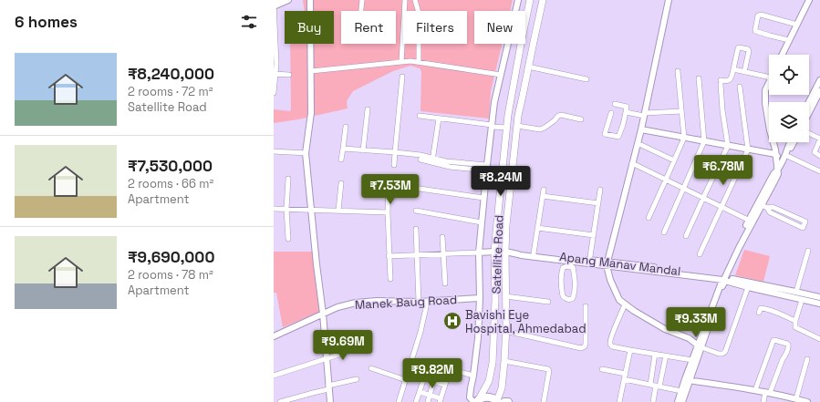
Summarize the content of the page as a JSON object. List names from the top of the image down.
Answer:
{
  "streets": {
    "main road": ["Satellite Road"],
    "street": ["Apang Manav Mandal", "Manek Baug Road"]
  },
  "places": {
    "hospital": ["Bavishi Eye Hospital, Ahmedabad"]
  },
  "page": {
    "heading": "6 homes",
    "chip": [
      "Buy",
      "Rent",
      "Filters",
      "New"
    ],
    "list": [
      {
        "name": "₹8,240,000",
        "note": "2 rooms · 72 m² · Satellite Road"
      },
      {
        "name": "₹7,530,000",
        "note": "2 rooms · 66 m² · Apartment"
      },
      {
        "name": "₹9,690,000",
        "note": "2 rooms · 78 m² · Apartment"
      }
    ],
    "price": [
      "₹6.78M",
      "₹8.24M",
      "₹7.53M",
      "₹9.33M",
      "₹9.69M",
      "₹9.82M"
    ]
  }
}
